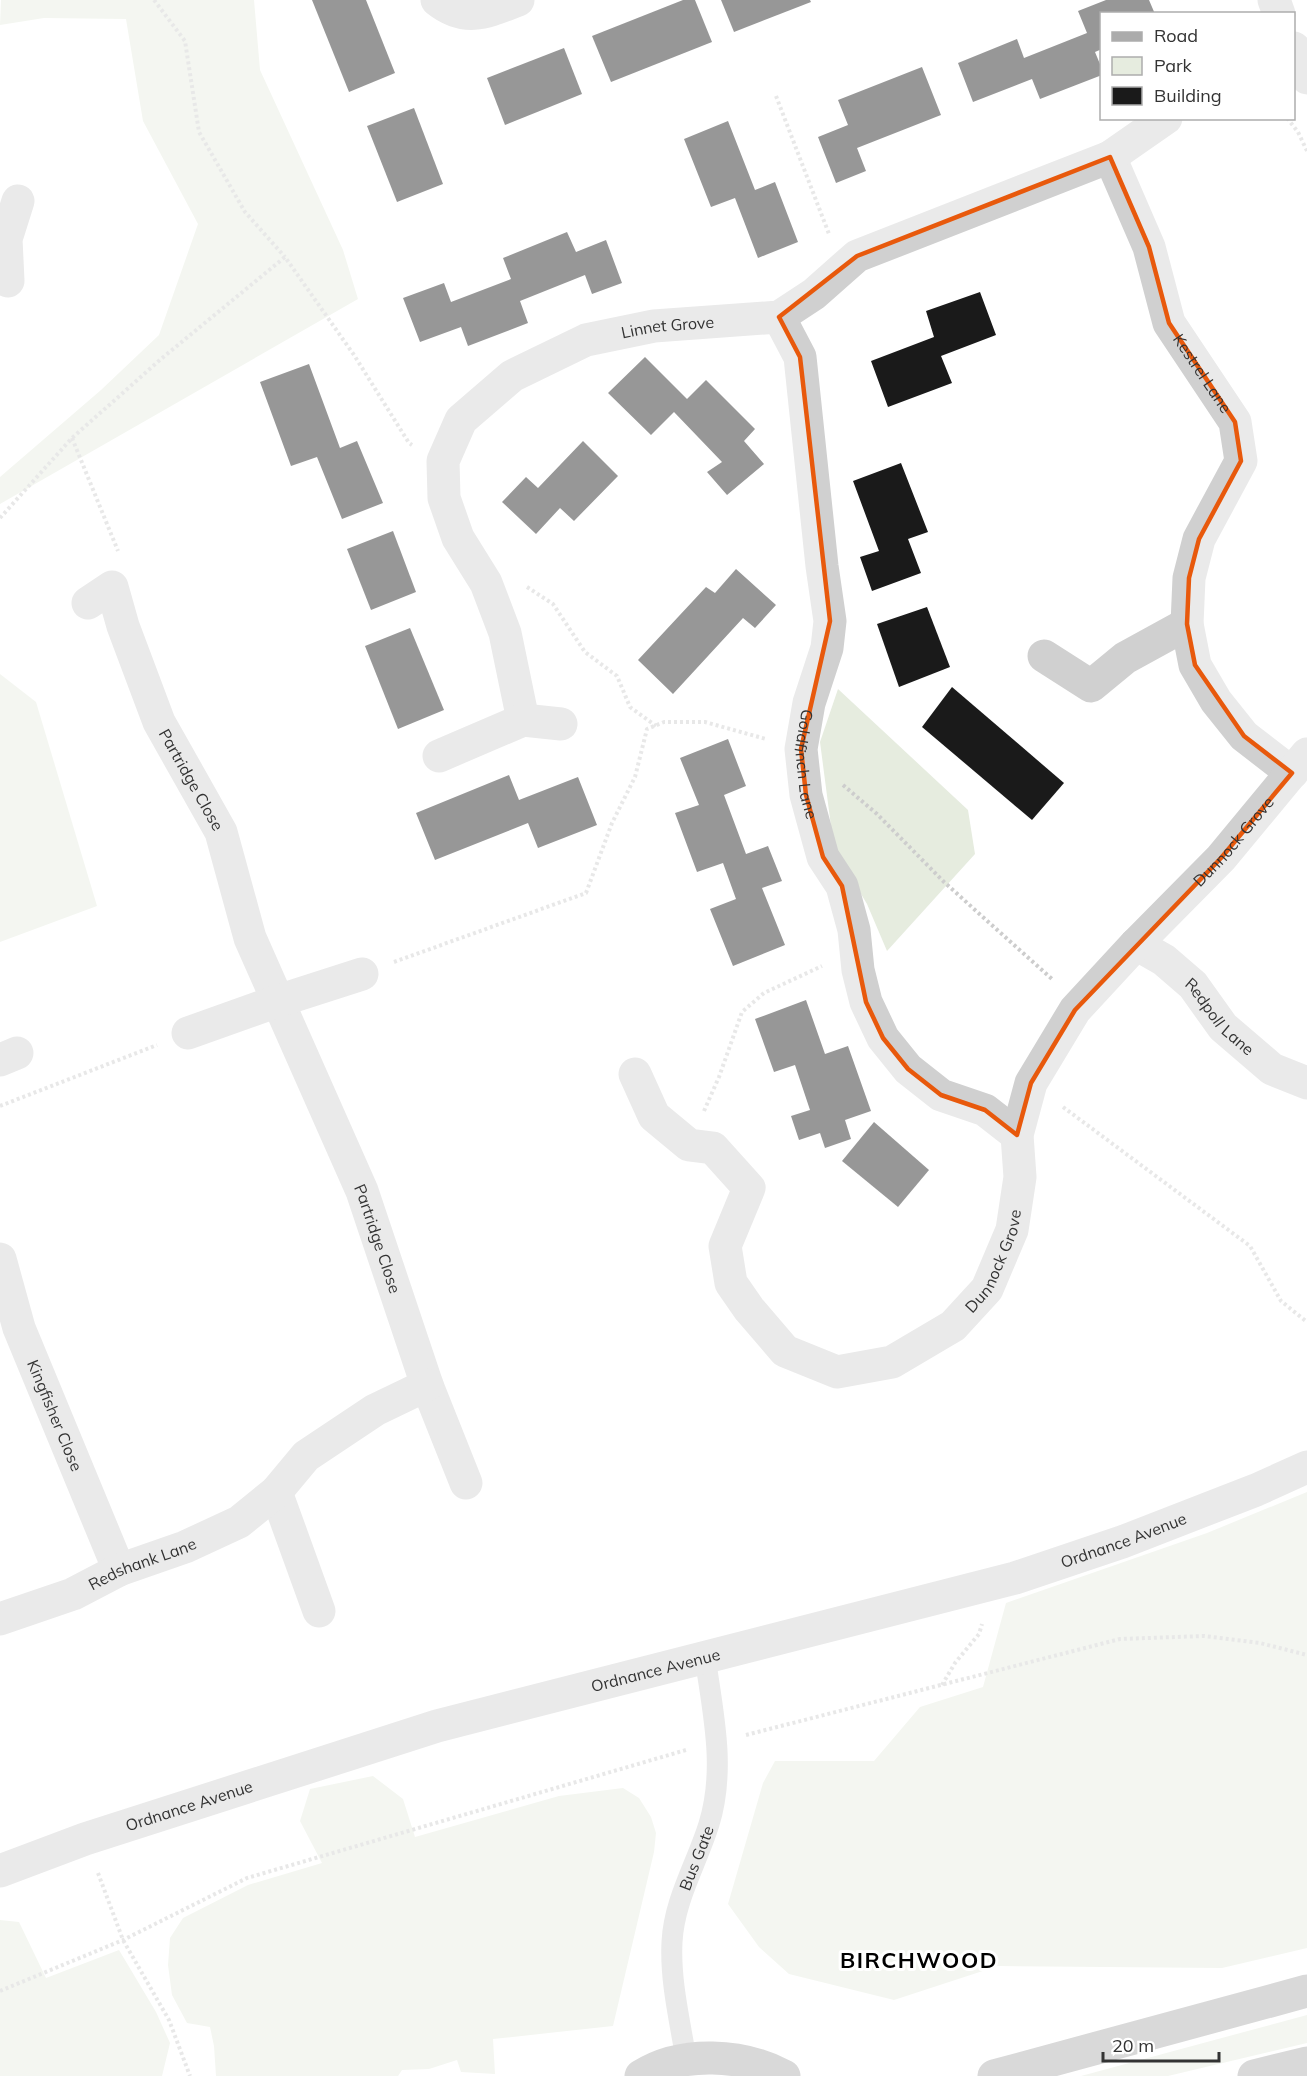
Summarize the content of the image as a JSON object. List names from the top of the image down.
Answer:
{
  "streets": {
    "street": [
      "Linnet Grove",
      "Kestrel Lane",
      "Goldfinch Lane",
      "Partridge Close",
      "Dunnock Grove",
      "Redpoll Lane",
      "Kingfisher Close",
      "Ordnance Avenue",
      "Redshank Lane"
    ],
    "lane": ["Bus Gate"]
  },
  "crossings": [
    ["Linnet Grove", "Kestrel Lane"],
    ["Linnet Grove", "Goldfinch Lane"],
    ["Kestrel Lane", "Dunnock Grove"],
    ["Goldfinch Lane", "Dunnock Grove"],
    ["Partridge Close", "Redshank Lane"],
    ["Dunnock Grove", "Redpoll Lane"],
    ["Kingfisher Close", "Redshank Lane"],
    ["Ordnance Avenue", "Bus Gate"]
  ],
  "districts": ["BIRCHWOOD"],
  "legend": ["Road", "Park", "Building"],
  "scale_bar": "20 m"
}
